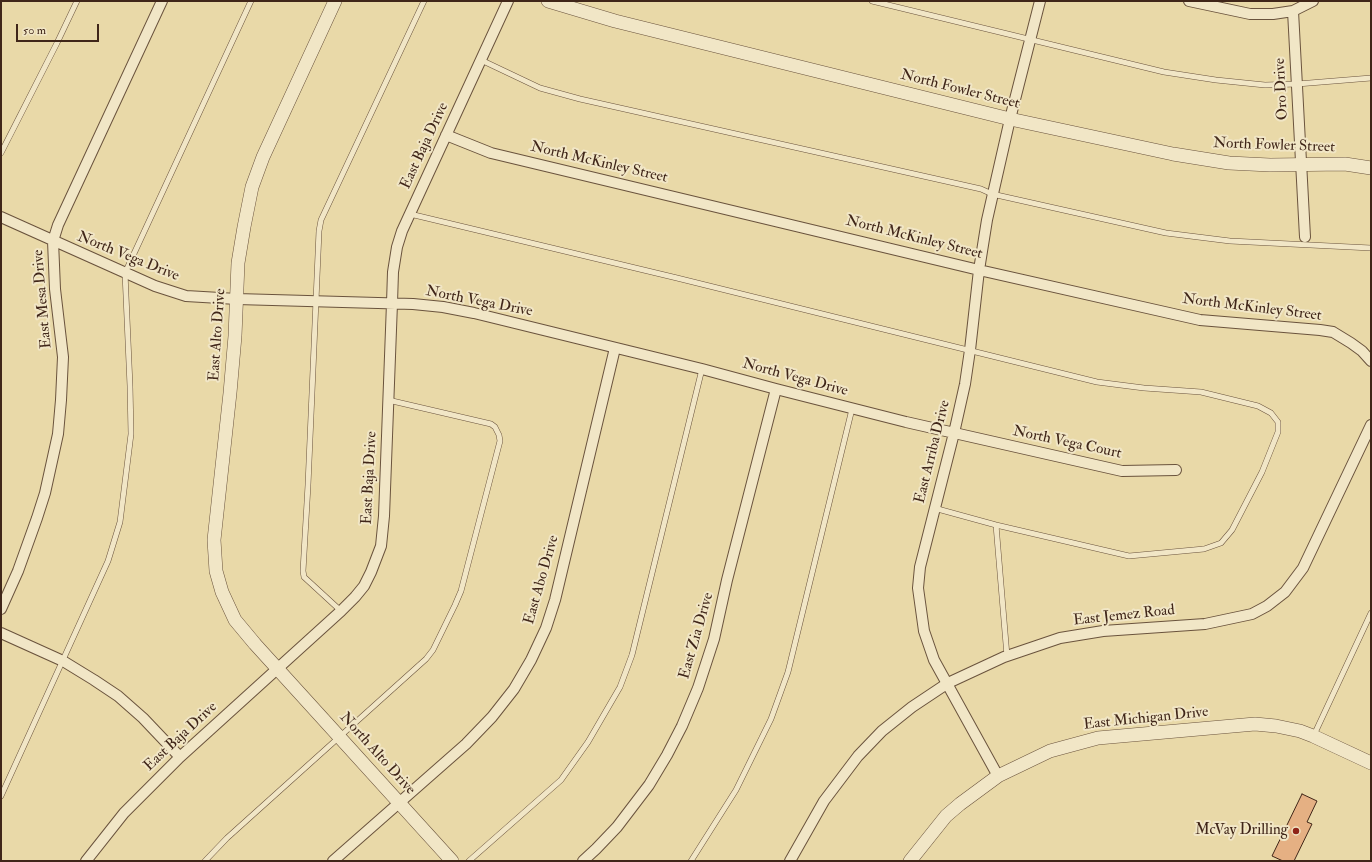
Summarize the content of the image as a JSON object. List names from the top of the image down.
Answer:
{
  "streets": {
    "street": [
      "Oro Drive",
      "North Fowler Street",
      "East Baja Drive",
      "North McKinley Street",
      "North Vega Drive",
      "East Mesa Drive",
      "East Alto Drive",
      "North Vega Court",
      "East Arriba Drive",
      "East Abo Drive",
      "East Jemez Road",
      "East Zia Drive",
      "East Michigan Drive",
      "North Alto Drive"
    ]
  },
  "crossings": [
    ["Oro Drive", "North Fowler Street"],
    ["North Fowler Street", "East Arriba Drive"],
    ["East Baja Drive", "North McKinley Street"],
    ["East Baja Drive", "North Vega Drive"],
    ["East Baja Drive", "East Alto Drive"],
    ["East Baja Drive", "North Alto Drive"],
    ["North McKinley Street", "East Arriba Drive"],
    ["North Vega Drive", "East Mesa Drive"],
    ["North Vega Drive", "East Alto Drive"],
    ["North Vega Drive", "North Vega Court"],
    ["North Vega Drive", "East Arriba Drive"],
    ["North Vega Drive", "East Abo Drive"],
    ["North Vega Drive", "East Zia Drive"],
    ["East Alto Drive", "North Alto Drive"],
    ["North Vega Court", "East Arriba Drive"],
    ["East Arriba Drive", "East Jemez Road"],
    ["East Arriba Drive", "East Michigan Drive"],
    ["East Abo Drive", "North Alto Drive"]
  ],
  "places": ["McVay Drilling"],
  "scale_bar": "50 m"
}
